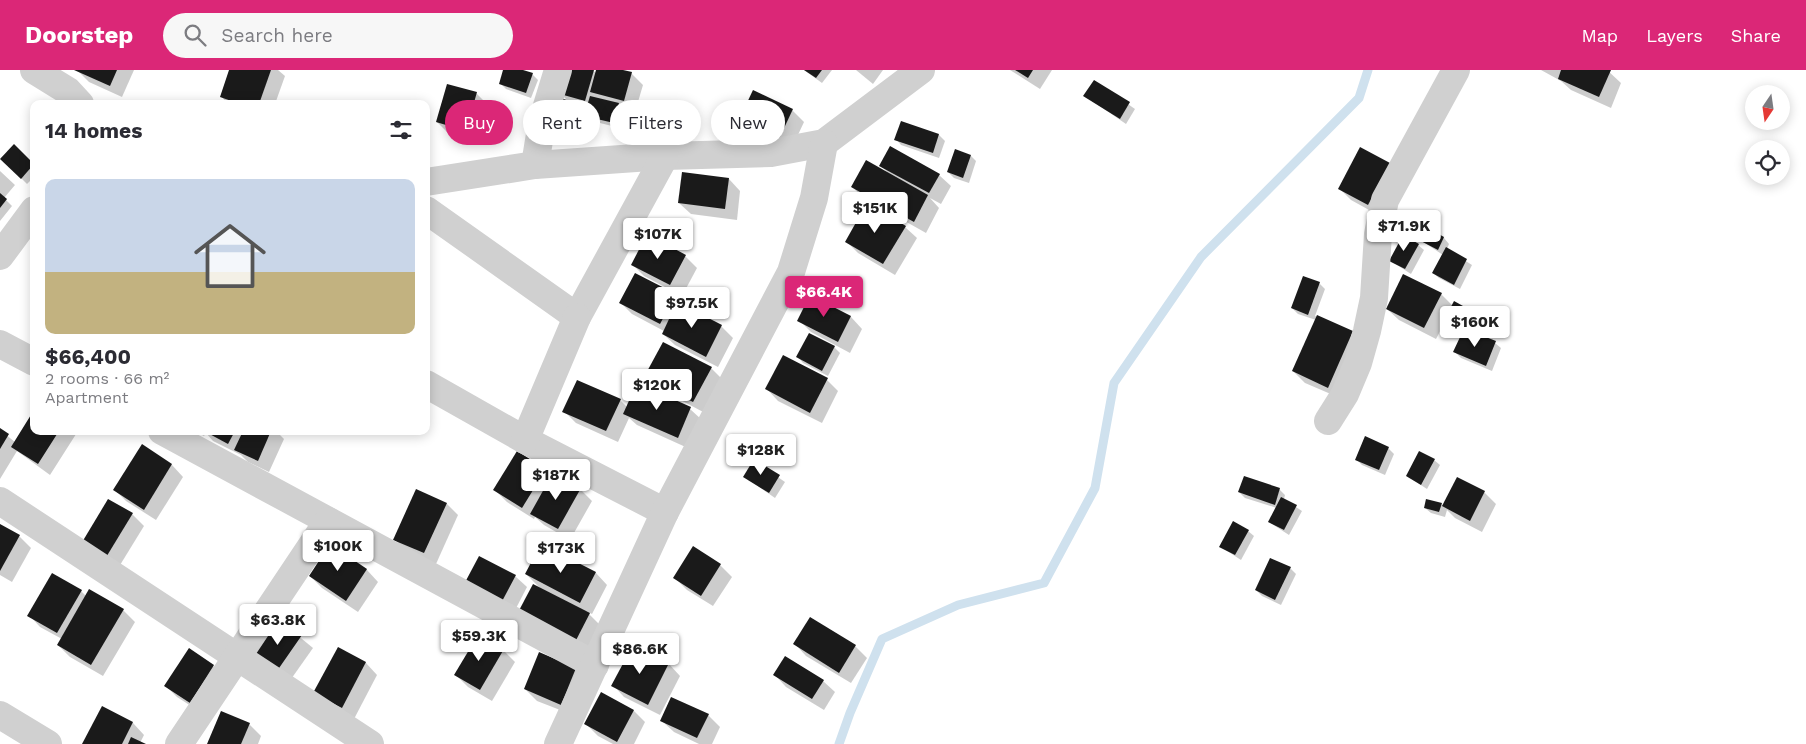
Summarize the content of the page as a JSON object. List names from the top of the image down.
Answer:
{
  "north": "bottom",
  "page": {
    "header": "Doorstep",
    "search": "Search here",
    "nav": ["Map", "Layers", "Share"],
    "chip": [
      "Buy",
      "Rent",
      "Filters",
      "New"
    ],
    "heading": "14 homes",
    "list": [
      {
        "name": "$66,400",
        "note": "2 rooms · 66 m² · Apartment"
      }
    ],
    "price": [
      "$151K",
      "$71.9K",
      "$107K",
      "$66.4K",
      "$97.5K",
      "$160K",
      "$120K",
      "$128K",
      "$187K",
      "$100K",
      "$173K",
      "$63.8K",
      "$59.3K",
      "$86.6K"
    ]
  }
}
